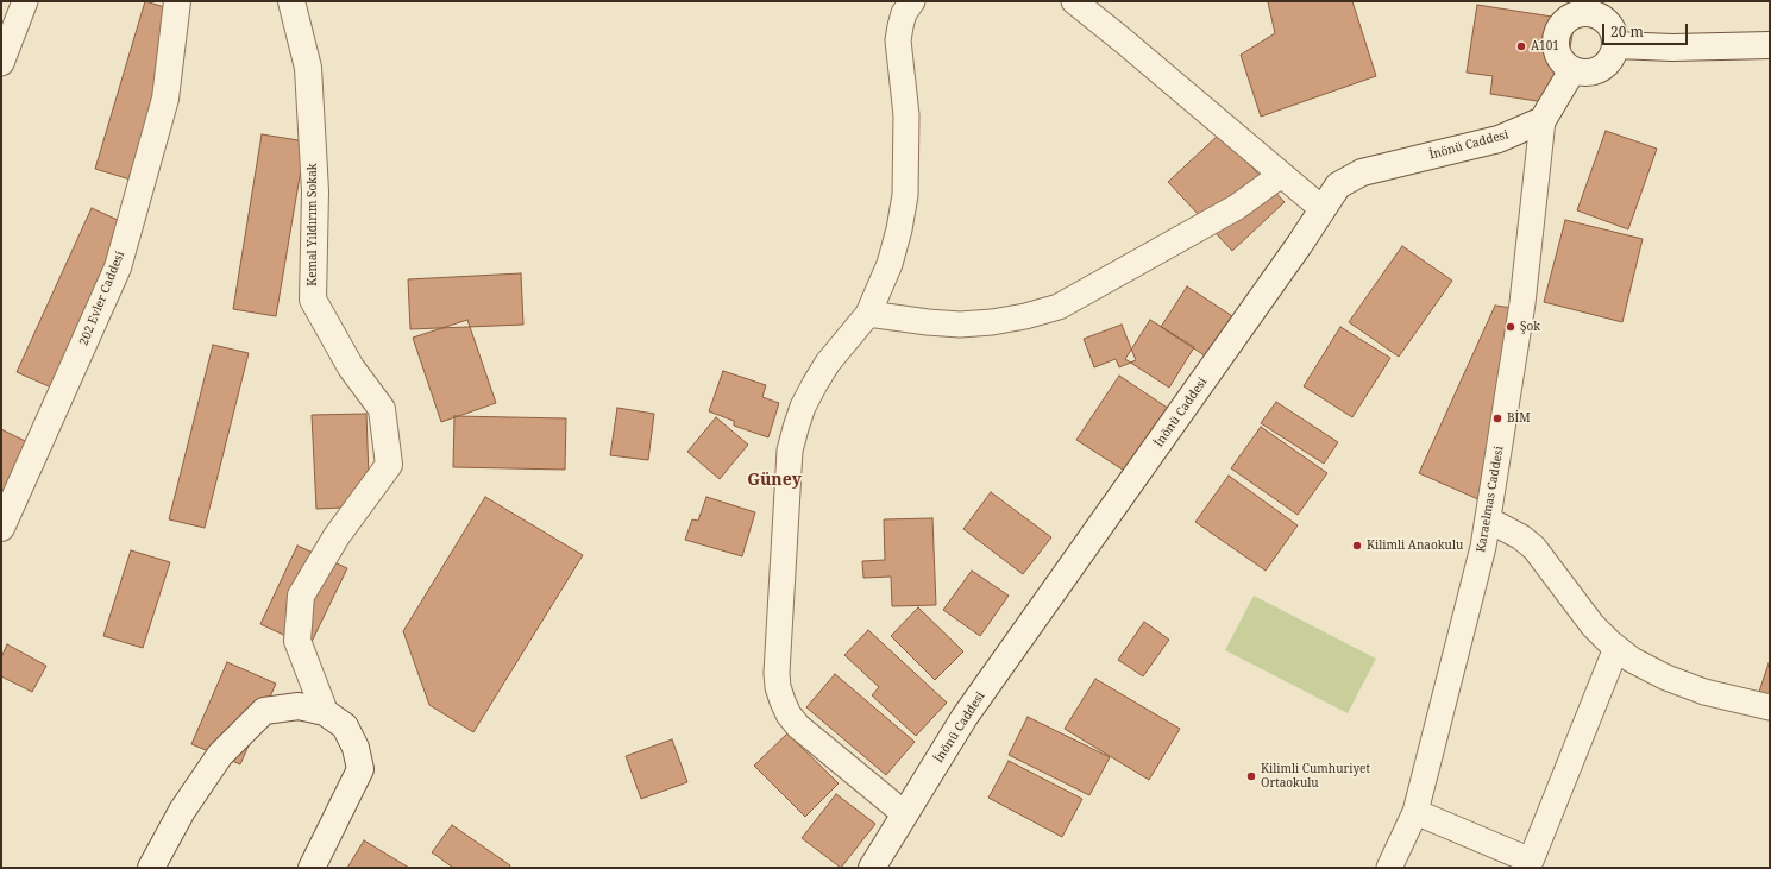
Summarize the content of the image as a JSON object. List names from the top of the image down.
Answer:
{
  "streets": {
    "main road": ["İnönü Caddesi", "Kemal Yıldırım Sokak", "202 Evler Caddesi"],
    "street": ["Karaelmas Caddesi"]
  },
  "crossings": [
    ["İnönü Caddesi", "Karaelmas Caddesi"]
  ],
  "districts": ["Güney"],
  "places": [
    "A101",
    "Şok",
    "BİM",
    "Kilimli Anaokulu",
    "Kilimli Cumhuriyet Ortaokulu"
  ],
  "scale_bar": "20 m"
}
